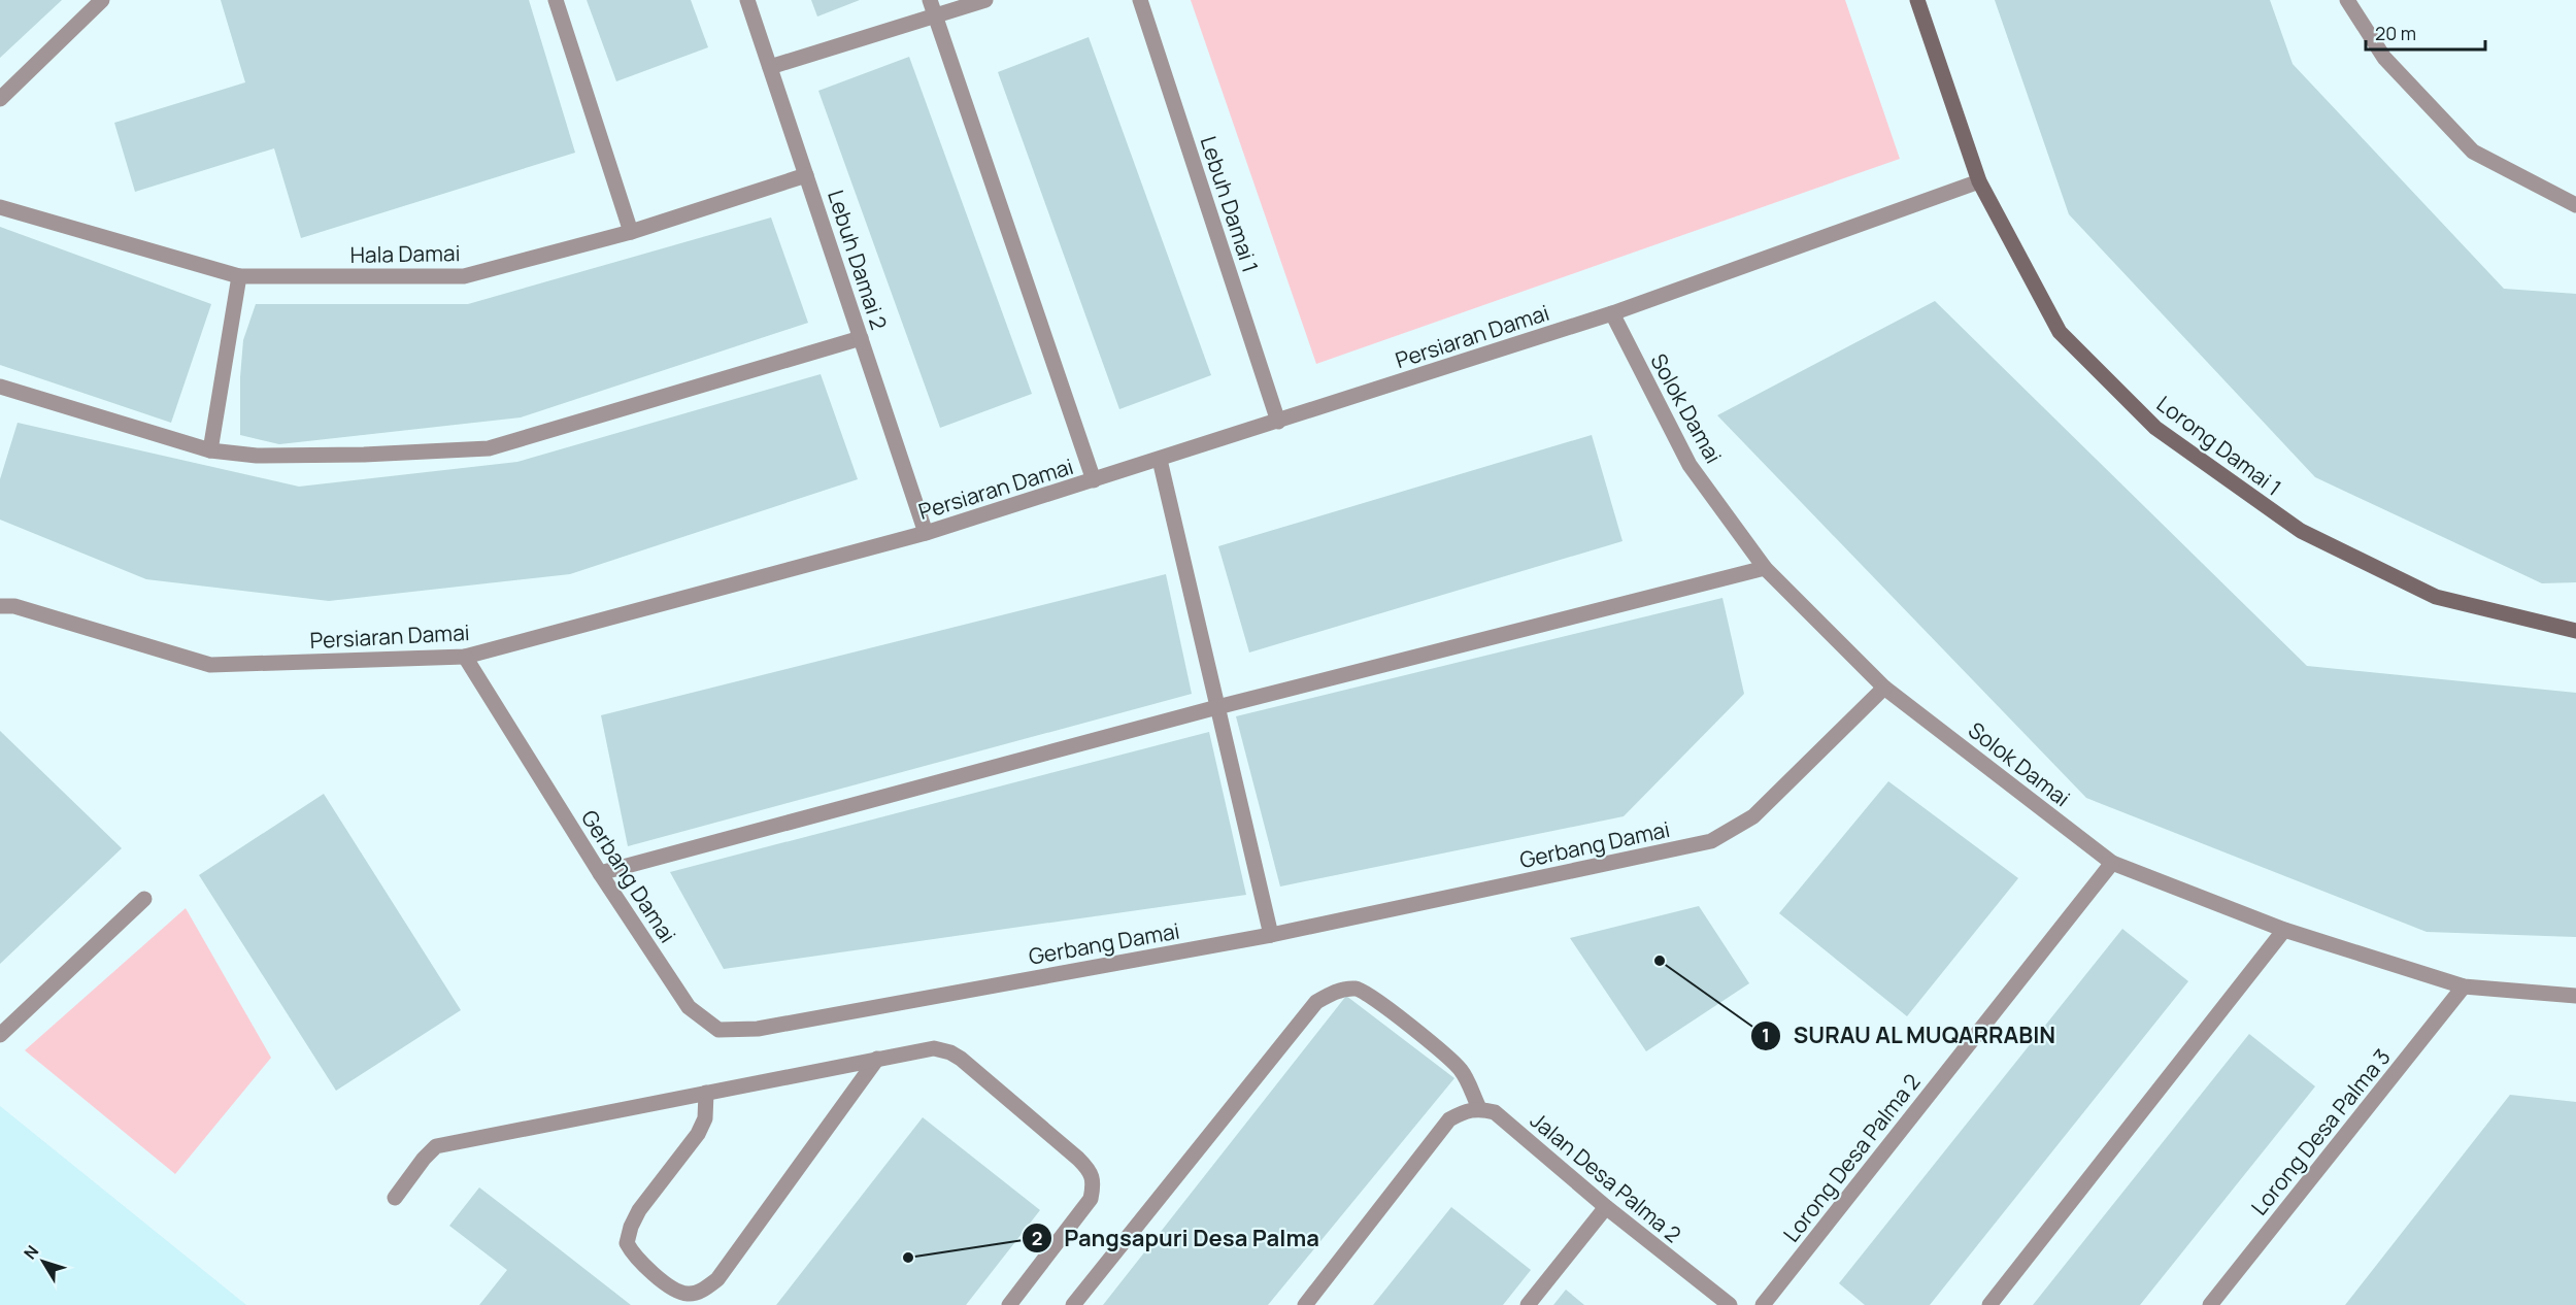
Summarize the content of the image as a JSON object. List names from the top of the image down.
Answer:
{
  "streets": {
    "street": [
      "Lebuh Damai 1",
      "Hala Damai",
      "Lebuh Damai 2",
      "Persiaran Damai",
      "Solok Damai",
      "Lorong Damai 1",
      "Gerbang Damai",
      "Lorong Desa Palma 3",
      "Lorong Desa Palma 2",
      "Jalan Desa Palma 2"
    ]
  },
  "crossings": [
    ["Lebuh Damai 1", "Persiaran Damai"],
    ["Hala Damai", "Lebuh Damai 2"],
    ["Lebuh Damai 2", "Persiaran Damai"],
    ["Persiaran Damai", "Solok Damai"],
    ["Persiaran Damai", "Lorong Damai 1"],
    ["Persiaran Damai", "Gerbang Damai"],
    ["Solok Damai", "Gerbang Damai"],
    ["Solok Damai", "Lorong Desa Palma 3"],
    ["Solok Damai", "Lorong Desa Palma 2"]
  ],
  "places": ["SURAU AL MUQARRABIN", "Pangsapuri Desa Palma"],
  "scale_bar": "20 m",
  "north": "top left"
}
